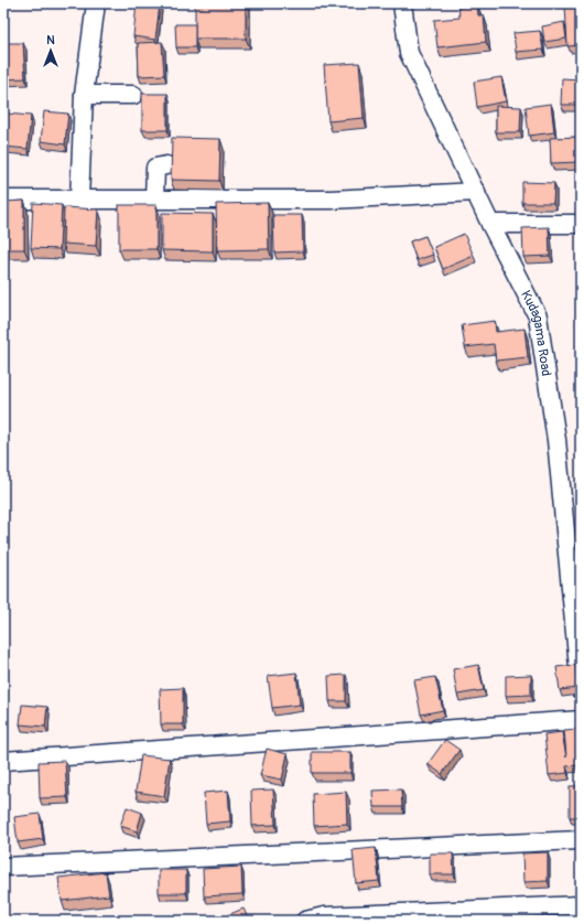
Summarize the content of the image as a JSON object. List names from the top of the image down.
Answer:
{
  "streets": {
    "street": ["Kudagama Road"]
  },
  "north": "top"
}
